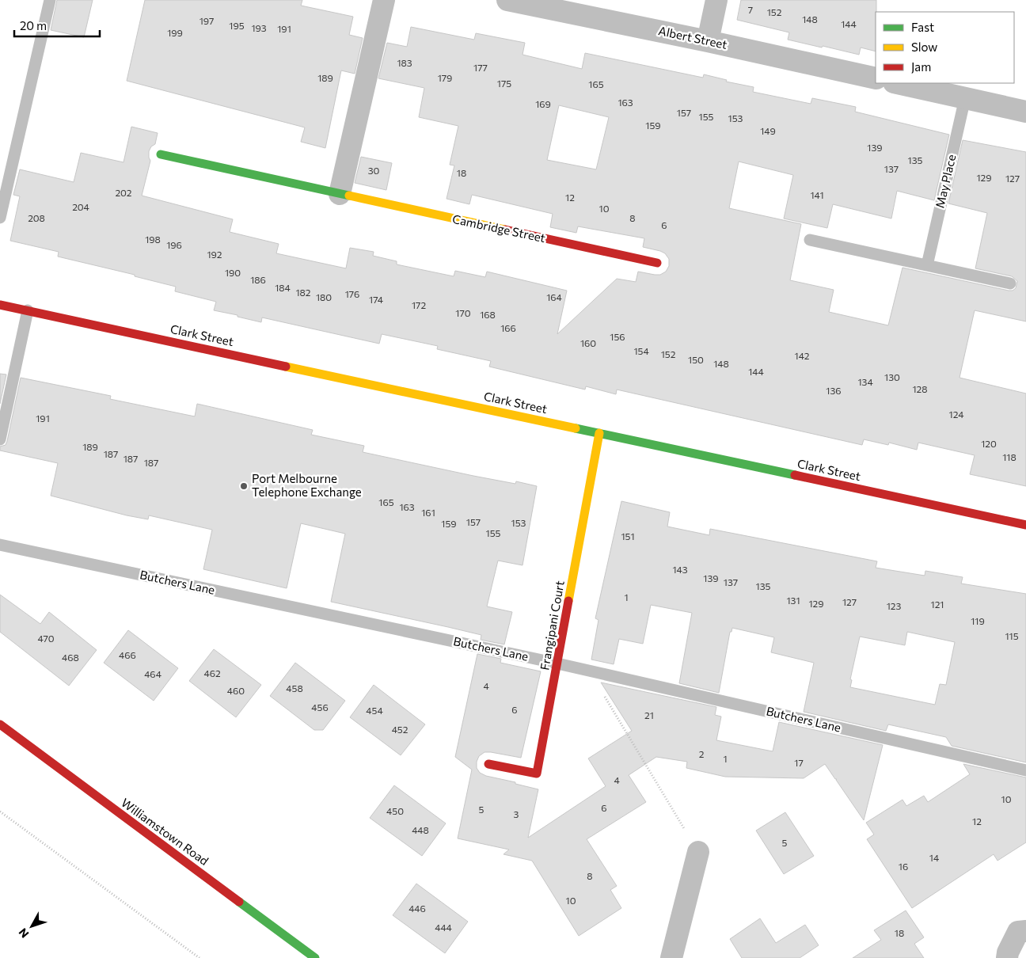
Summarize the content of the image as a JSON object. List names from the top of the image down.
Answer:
{
  "streets": {
    "street": [
      "Albert Street",
      "Cambridge Street",
      "Clark Street",
      "Frangipani Court",
      "Williamstown Road"
    ],
    "lane": ["May Place", "Butchers Lane"]
  },
  "crossings": [
    ["Clark Street", "Frangipani Court"],
    ["Butchers Lane", "Frangipani Court"]
  ],
  "places": ["Port Melbourne Telephone Exchange"],
  "house_numbers": [
    "7",
    "152",
    "148",
    "197",
    "144",
    "195",
    "193",
    "191",
    "199",
    "183",
    "177",
    "189",
    "179",
    "175",
    "165",
    "163",
    "169",
    "157",
    "155",
    "153",
    "159",
    "149",
    "139",
    "135",
    "137",
    "30",
    "18",
    "129",
    "127",
    "202",
    "141",
    "12",
    "204",
    "10",
    "208",
    "8",
    "6",
    "198",
    "196",
    "192",
    "190",
    "186",
    "184",
    "182",
    "176",
    "180",
    "164",
    "174",
    "172",
    "170",
    "168",
    "166",
    "156",
    "160",
    "154",
    "152",
    "142",
    "150",
    "148",
    "144",
    "130",
    "134",
    "128",
    "136",
    "124",
    "191",
    "120",
    "189",
    "187",
    "118",
    "187",
    "187",
    "165",
    "163",
    "161",
    "157",
    "153",
    "159",
    "155",
    "151",
    "143",
    "139",
    "137",
    "135",
    "1",
    "131",
    "127",
    "129",
    "121",
    "123",
    "119",
    "115",
    "470",
    "466",
    "468",
    "462",
    "464",
    "4",
    "458",
    "460",
    "456",
    "6",
    "454",
    "21",
    "452",
    "2",
    "1",
    "17",
    "4",
    "10",
    "6",
    "5",
    "450",
    "3",
    "12",
    "448",
    "5",
    "14",
    "16",
    "8",
    "10",
    "446",
    "444",
    "18"
  ],
  "legend": ["Fast", "Slow", "Jam"],
  "scale_bar": "20 m",
  "north": "bottom left"
}
